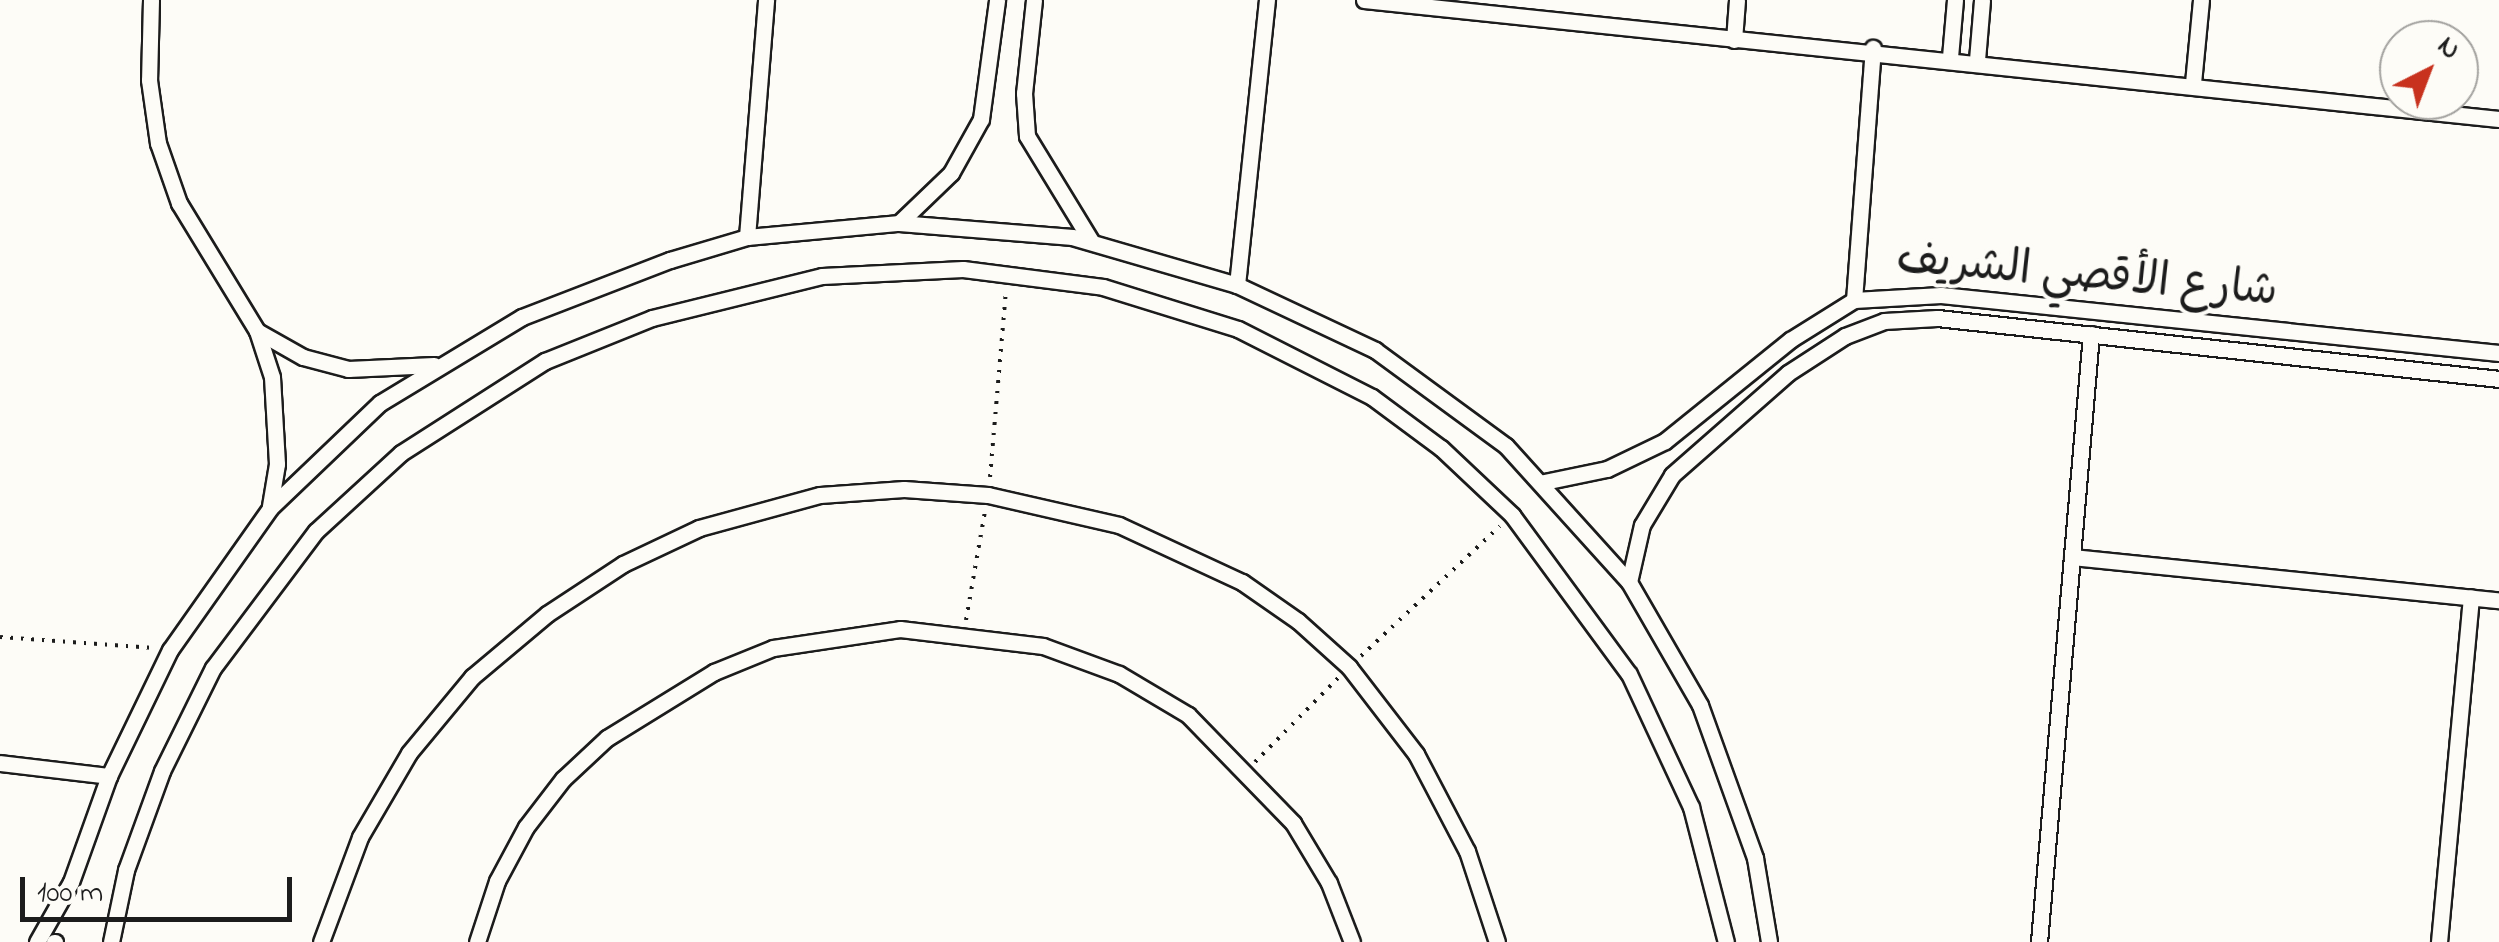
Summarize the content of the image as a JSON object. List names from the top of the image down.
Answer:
{
  "streets": {
    "street": ["شارع الأقصي الشريف"]
  },
  "scale_bar": "100 m",
  "north": "top right"
}
